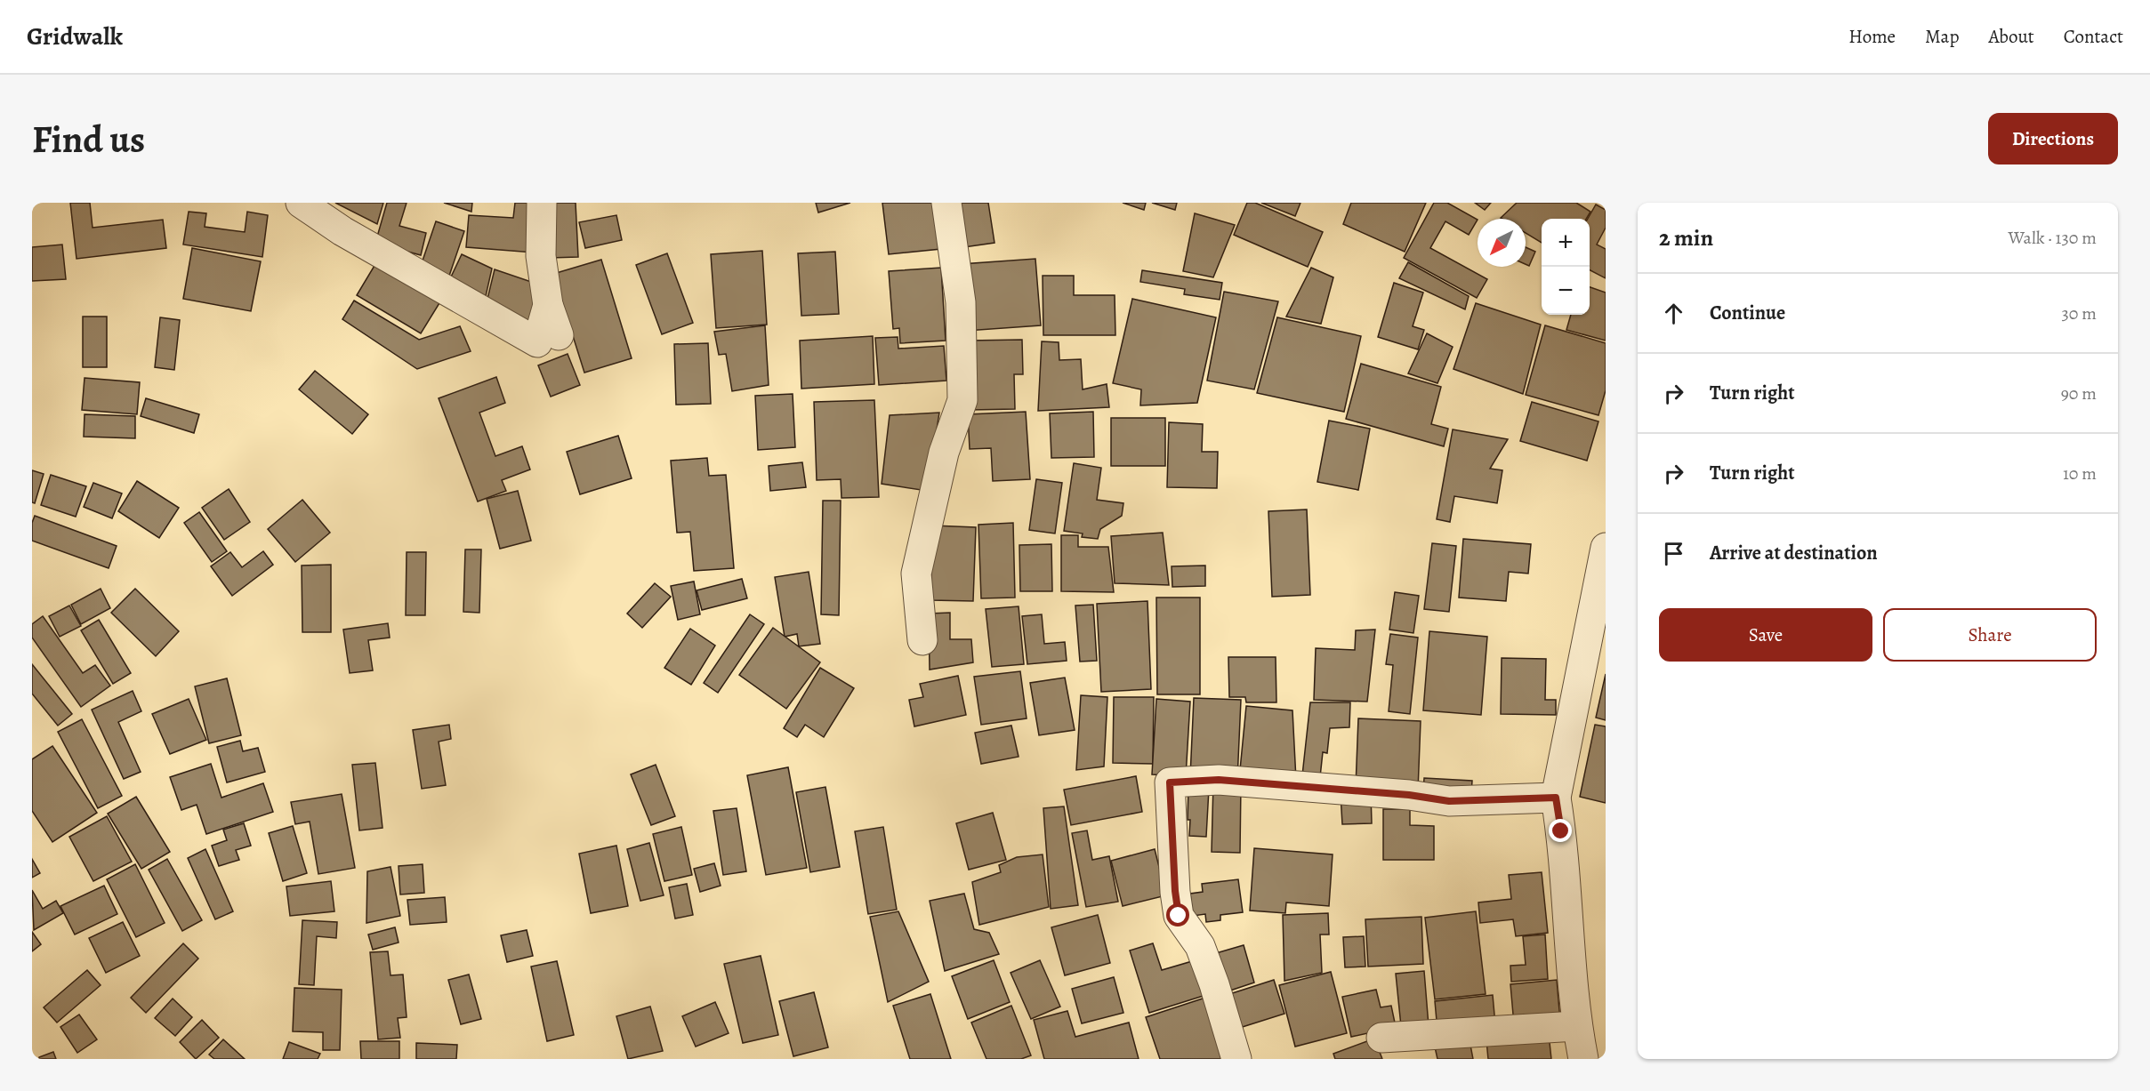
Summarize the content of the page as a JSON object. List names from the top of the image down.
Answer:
{
  "north": "bottom left",
  "page": {
    "header": "Gridwalk",
    "nav": [
      "Home",
      "Map",
      "About",
      "Contact"
    ],
    "buttons": [
      "Directions",
      ["Save", "Share"]
    ],
    "title": "Find us",
    "heading": ["2 min", "Walk · 130 m"],
    "map_buttons": ["+", "−"],
    "list": [
      ["Continue", "30 m"],
      ["Turn right", "90 m"],
      ["Turn right", "10 m"],
      "Arrive at destination"
    ]
  }
}
